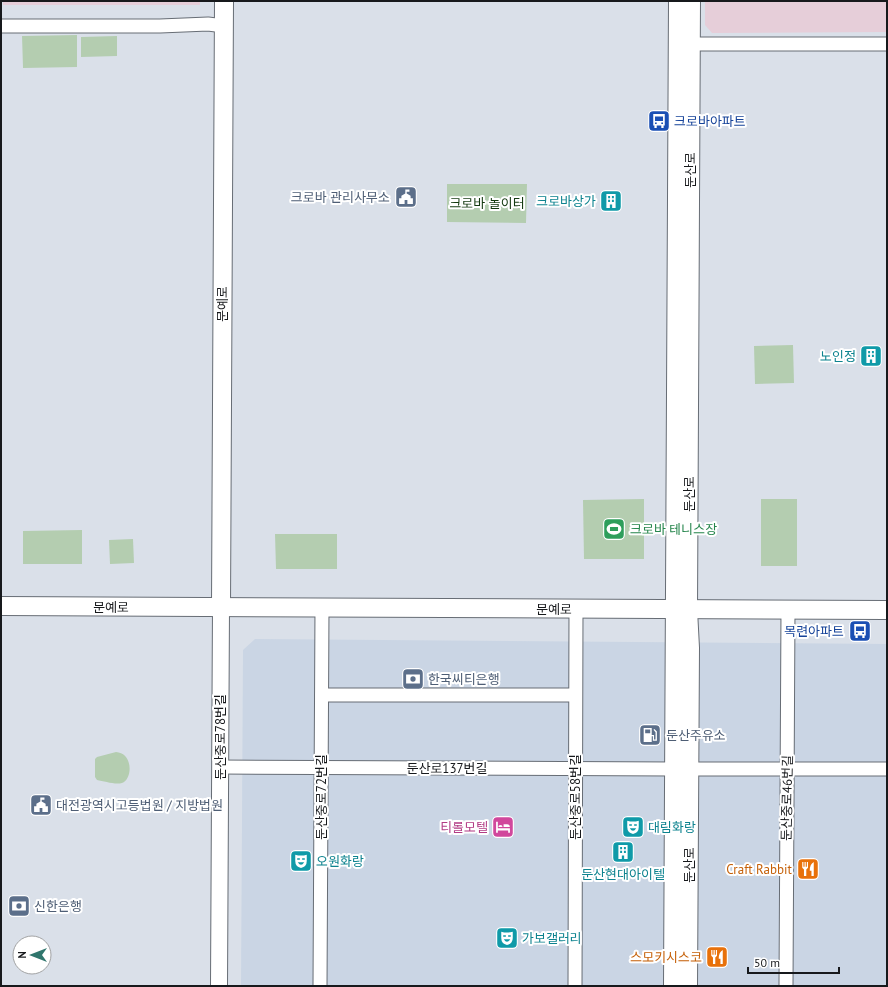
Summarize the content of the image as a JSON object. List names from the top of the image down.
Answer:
{
  "streets": {
    "main road": ["둔산로", "문예로"],
    "street": [
      "둔산중로78번길",
      "둔산로137번길",
      "둔산중로72번길",
      "둔산중로58번길",
      "둔산중로46번길"
    ]
  },
  "crossings": [
    ["둔산로", "문예로"],
    ["둔산로", "둔산로137번길"],
    ["문예로", "둔산중로78번길"],
    ["문예로", "둔산중로72번길"],
    ["문예로", "둔산중로58번길"],
    ["문예로", "둔산중로46번길"],
    ["둔산중로78번길", "둔산로137번길"],
    ["둔산로137번길", "둔산중로72번길"],
    ["둔산로137번길", "둔산중로58번길"],
    ["둔산로137번길", "둔산중로46번길"]
  ],
  "parks": ["크로바 놀이터"],
  "places": {
    "bus stop": ["크로바아파트", "목련아파트"],
    "public building": ["크로바 관리사무소", "대전광역시고등법원 / 지방법원"],
    "building": ["크로바상가", "노인정", "둔산현대아이텔"],
    "sports": ["크로바 테니스장"],
    "bank": ["한국씨티은행", "신한은행"],
    "fuel station": ["둔산주유소"],
    "hotel": ["티롤모텔"],
    "theatre": ["대림화랑", "오원화랑", "가보갤러리"],
    "restaurant": ["Craft Rabbit", "스모키시스코"]
  },
  "scale_bar": "50 m",
  "north": "left"
}
